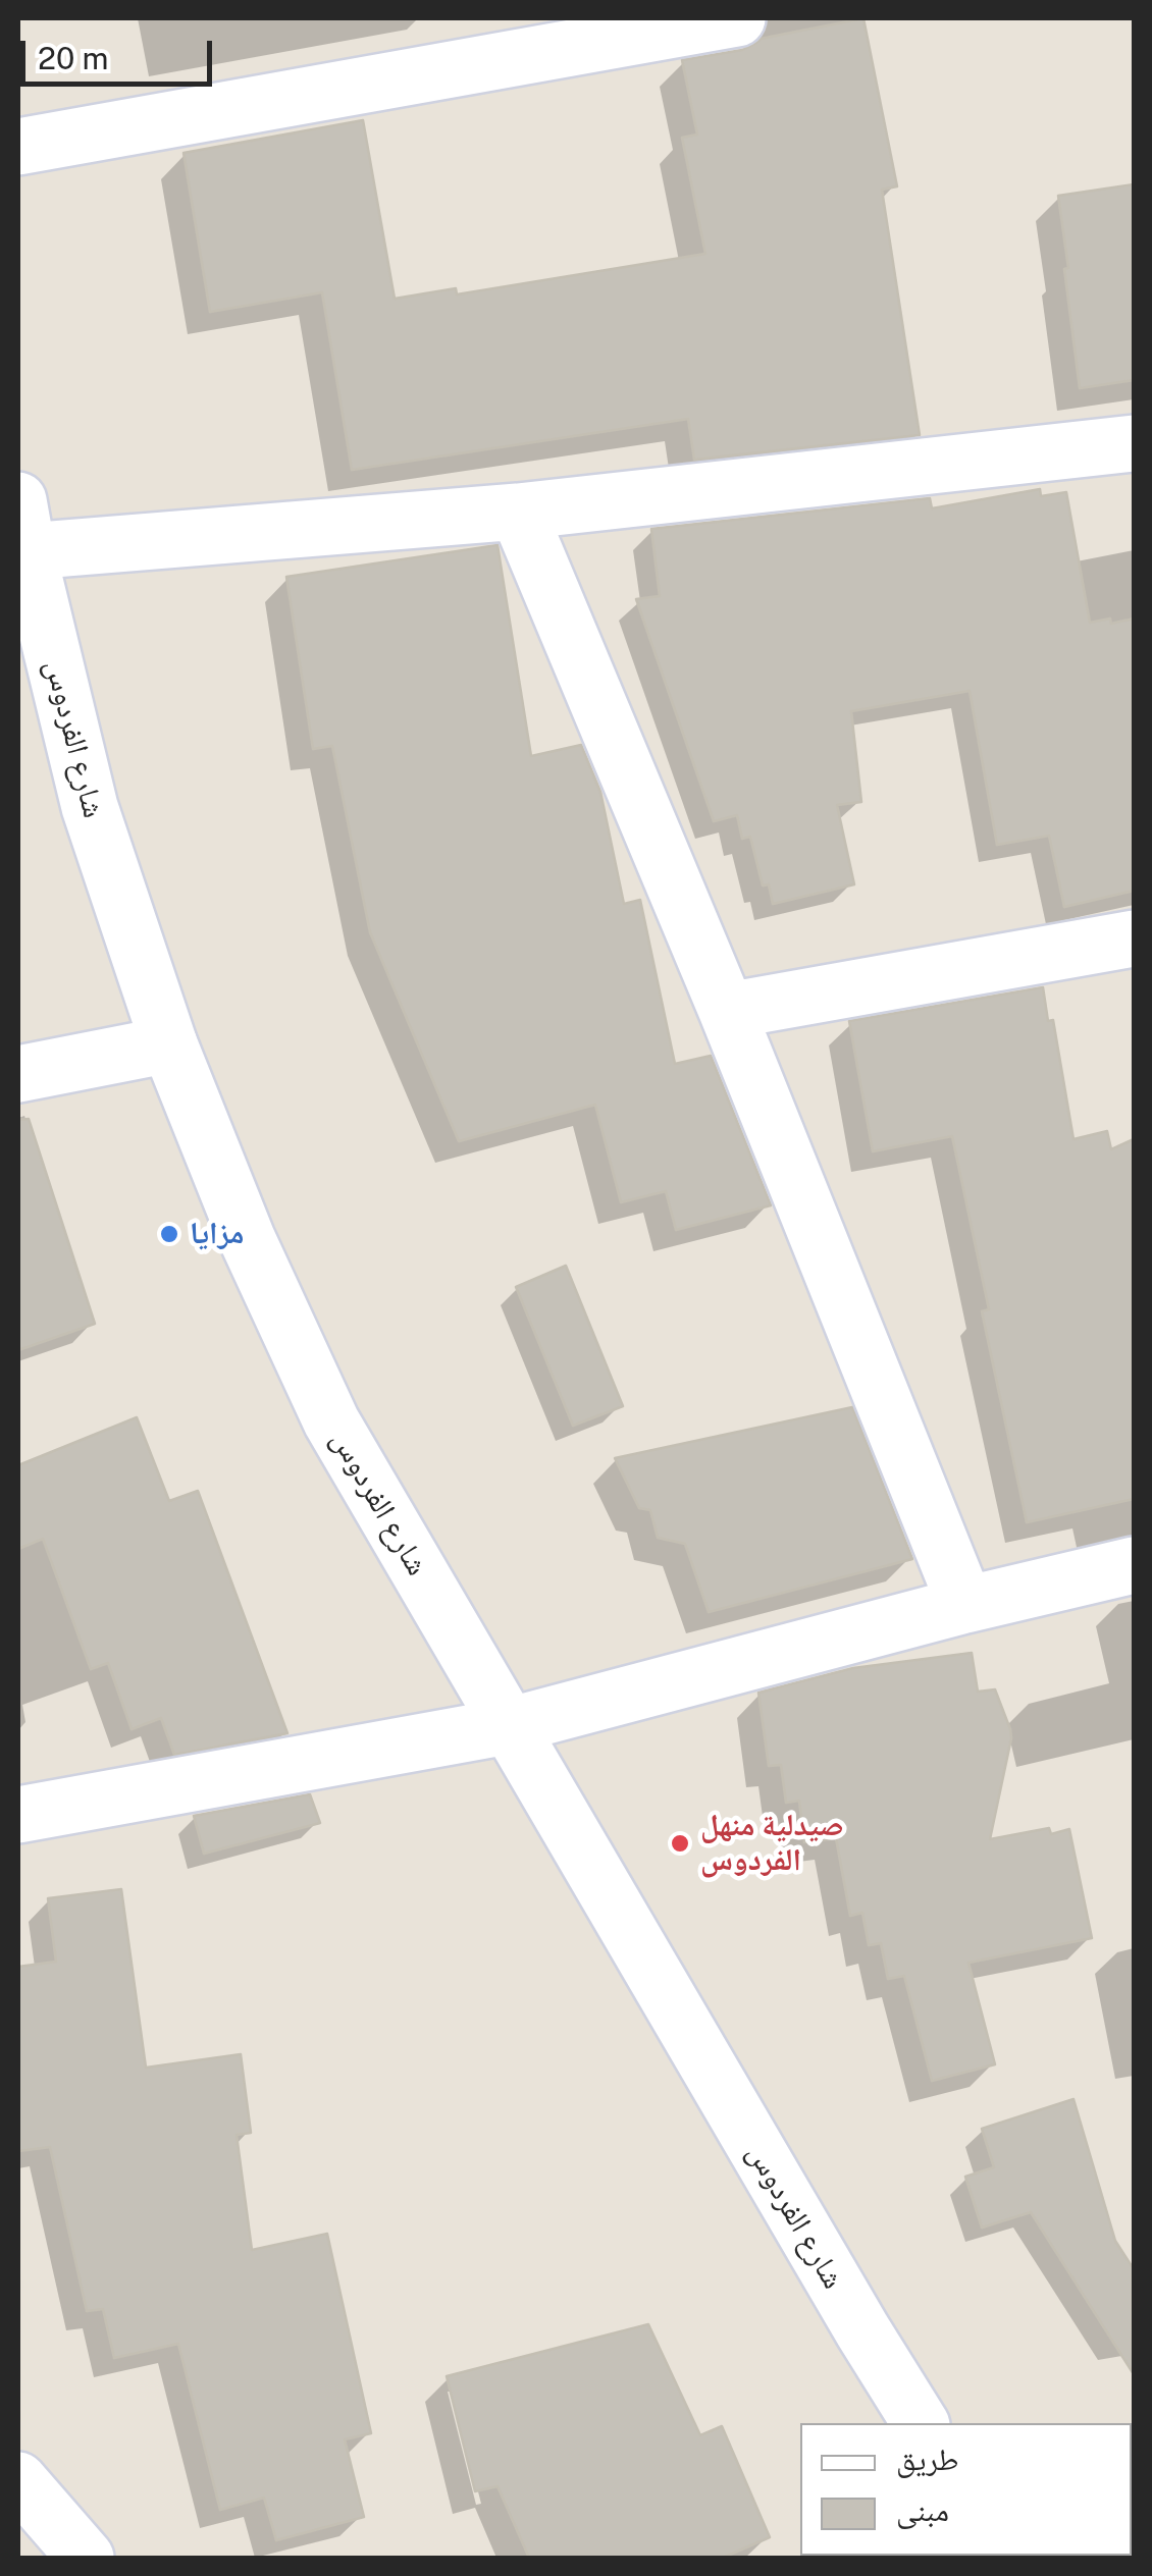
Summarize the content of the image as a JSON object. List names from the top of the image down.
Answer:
{
  "streets": {
    "street": ["شارع الفردوس"]
  },
  "places": ["مزايا", "صيدلية منهل الفردوس"],
  "legend": ["طريق", "مبنى"],
  "scale_bar": "20 m"
}
